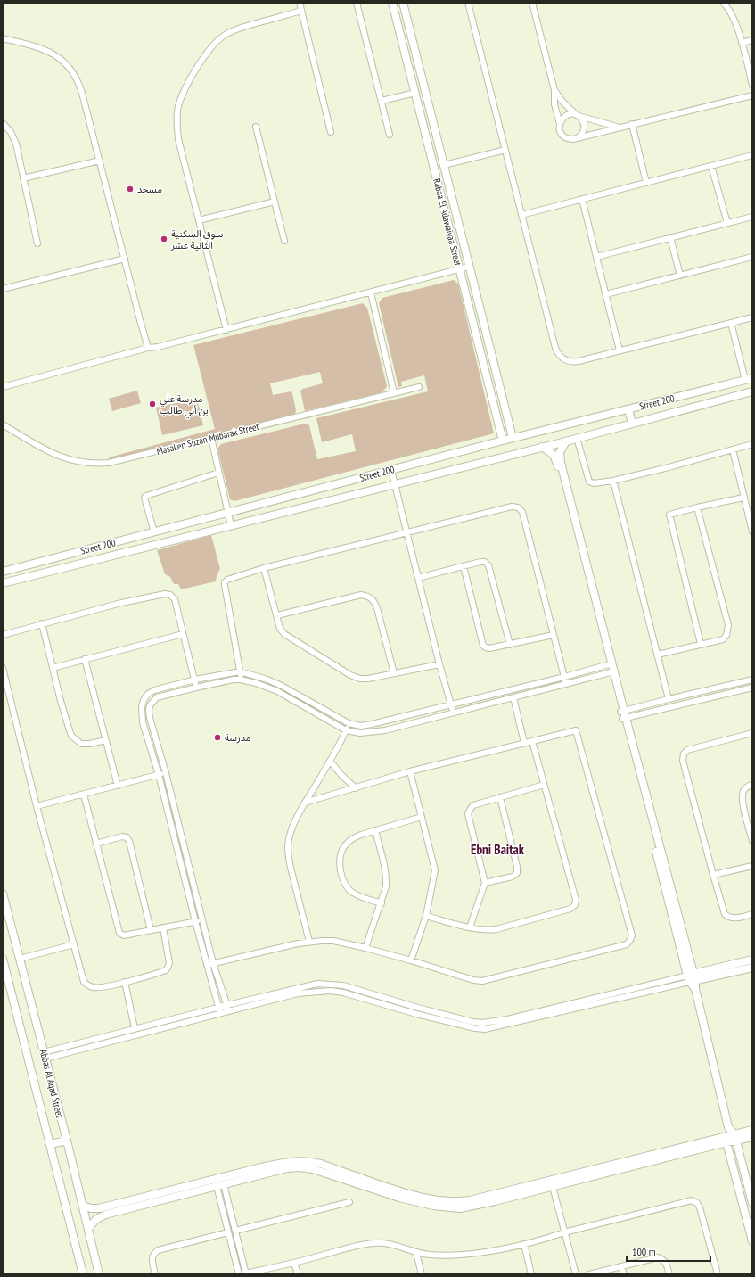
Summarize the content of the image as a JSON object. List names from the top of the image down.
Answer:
{
  "streets": {
    "street": [
      "Rabaa El Adawaiyaa Street",
      "Street 200",
      "Masaken Suzan Mubarak Street",
      "Abbas Al Aqad Street"
    ]
  },
  "crossings": [
    ["Rabaa El Adawaiyaa Street", "Street 200"]
  ],
  "districts": ["Ebni Baitak"],
  "places": [
    "مسجد",
    "سوق السكنية الثانية عشر",
    "مدرسة علي بن أبي طالب",
    "مدرسة"
  ],
  "scale_bar": "100 m"
}
